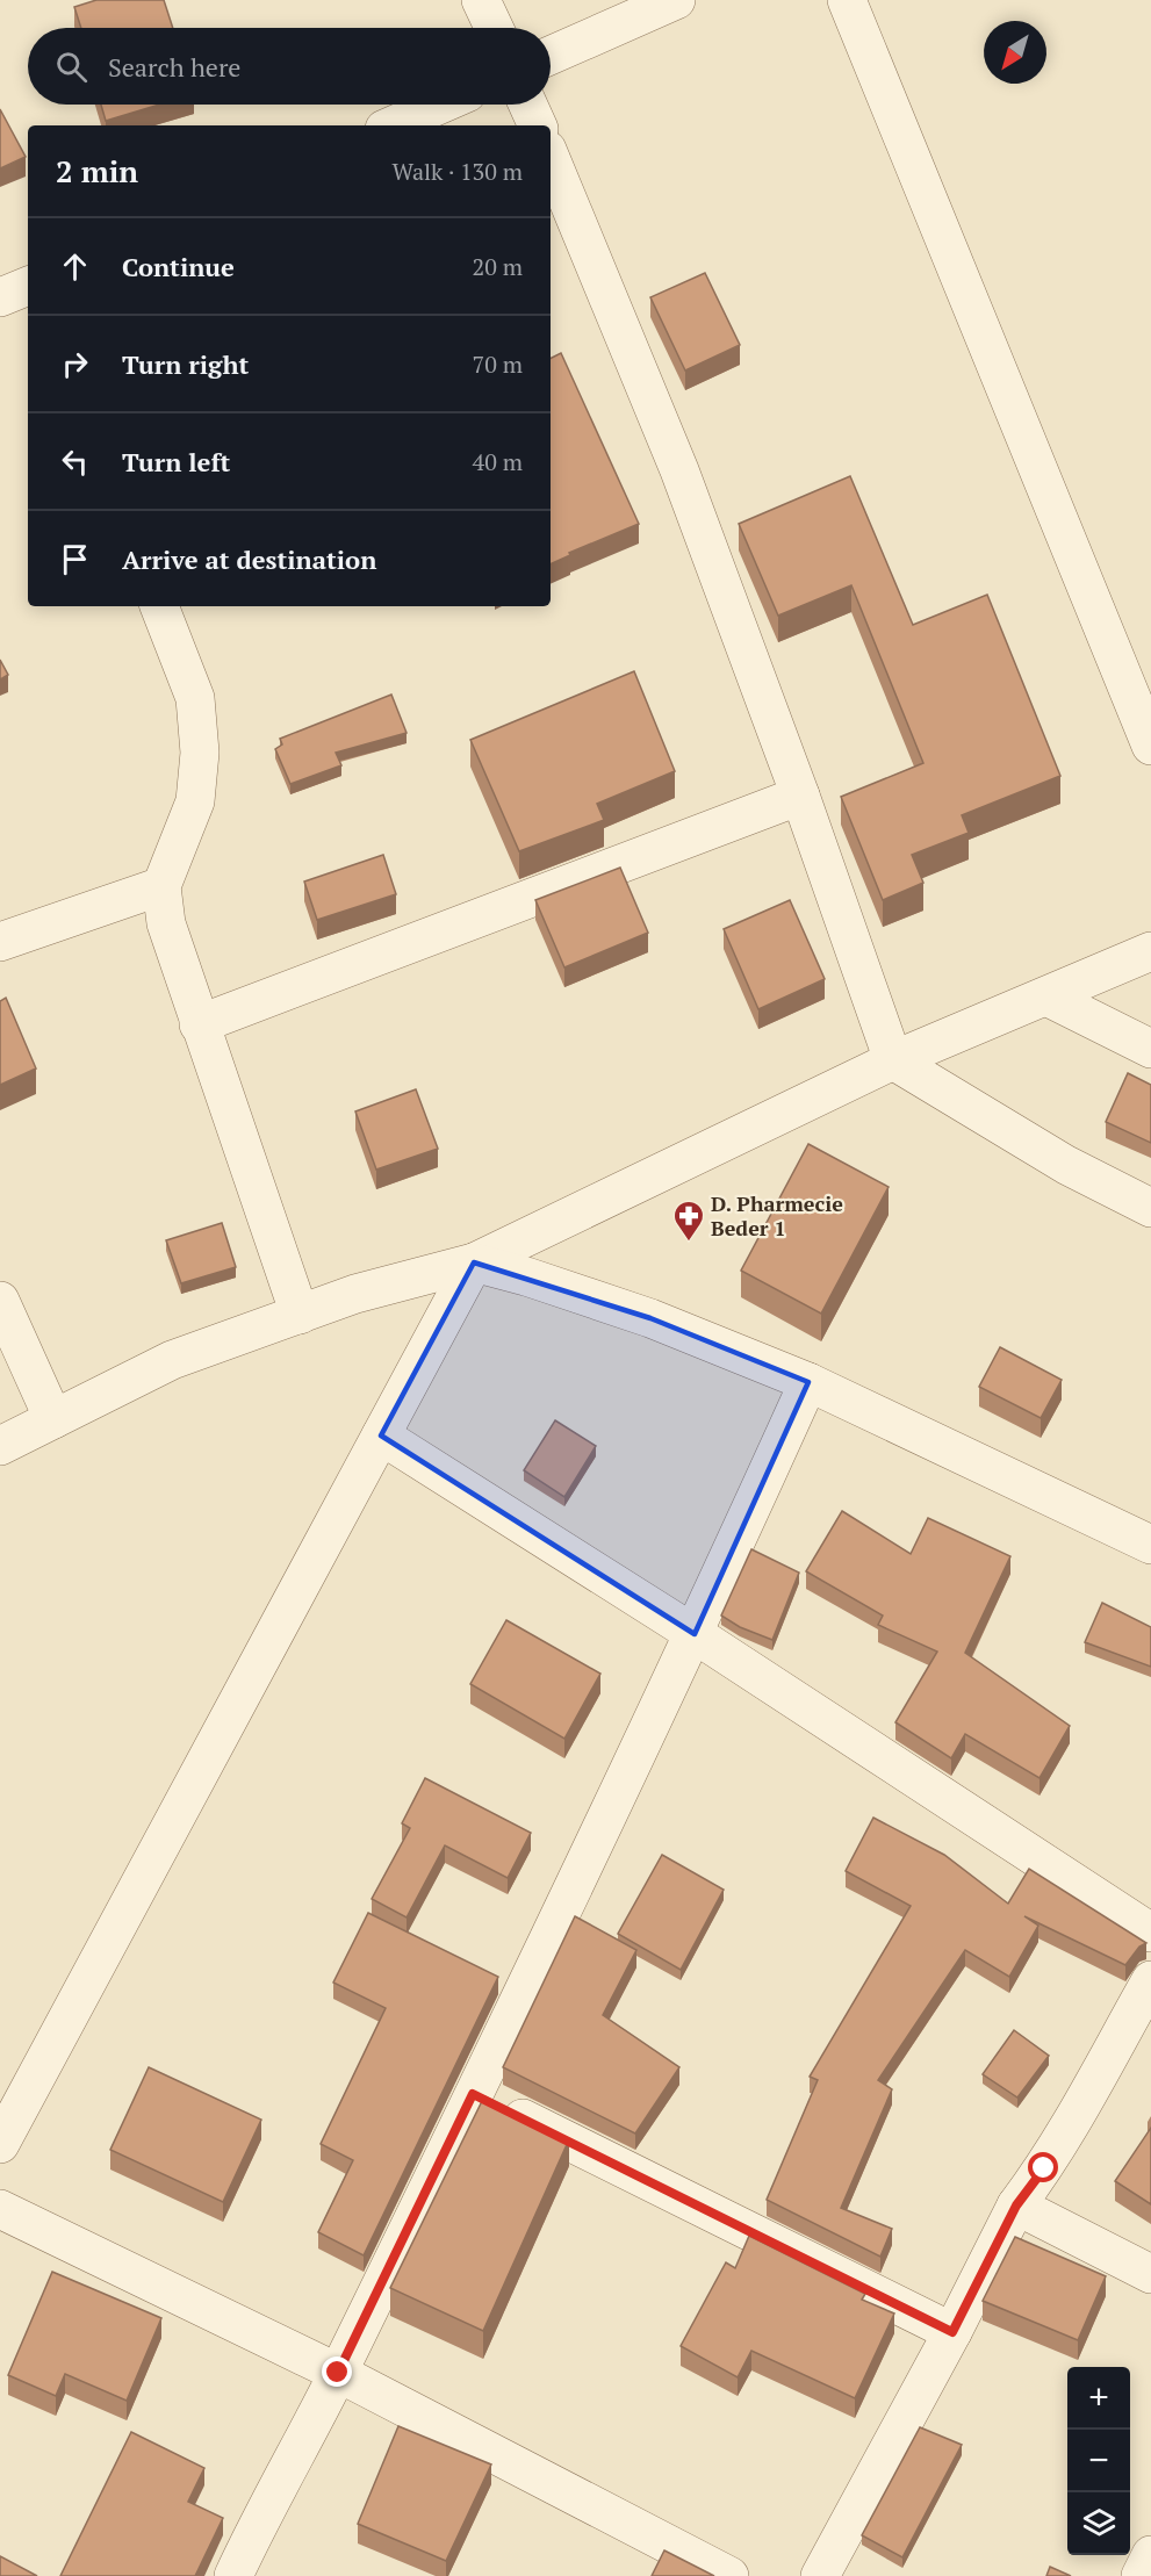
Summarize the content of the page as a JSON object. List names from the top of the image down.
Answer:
{
  "places": {
    "pharmacy": ["D. Pharmecie Beder 1"]
  },
  "north": "bottom left",
  "page": {
    "search": "Search here",
    "heading": ["2 min", "Walk · 130 m"],
    "list": [
      ["Continue", "20 m"],
      ["Turn right", "70 m"],
      ["Turn left", "40 m"],
      "Arrive at destination"
    ],
    "map_buttons": ["+", "−"]
  }
}
